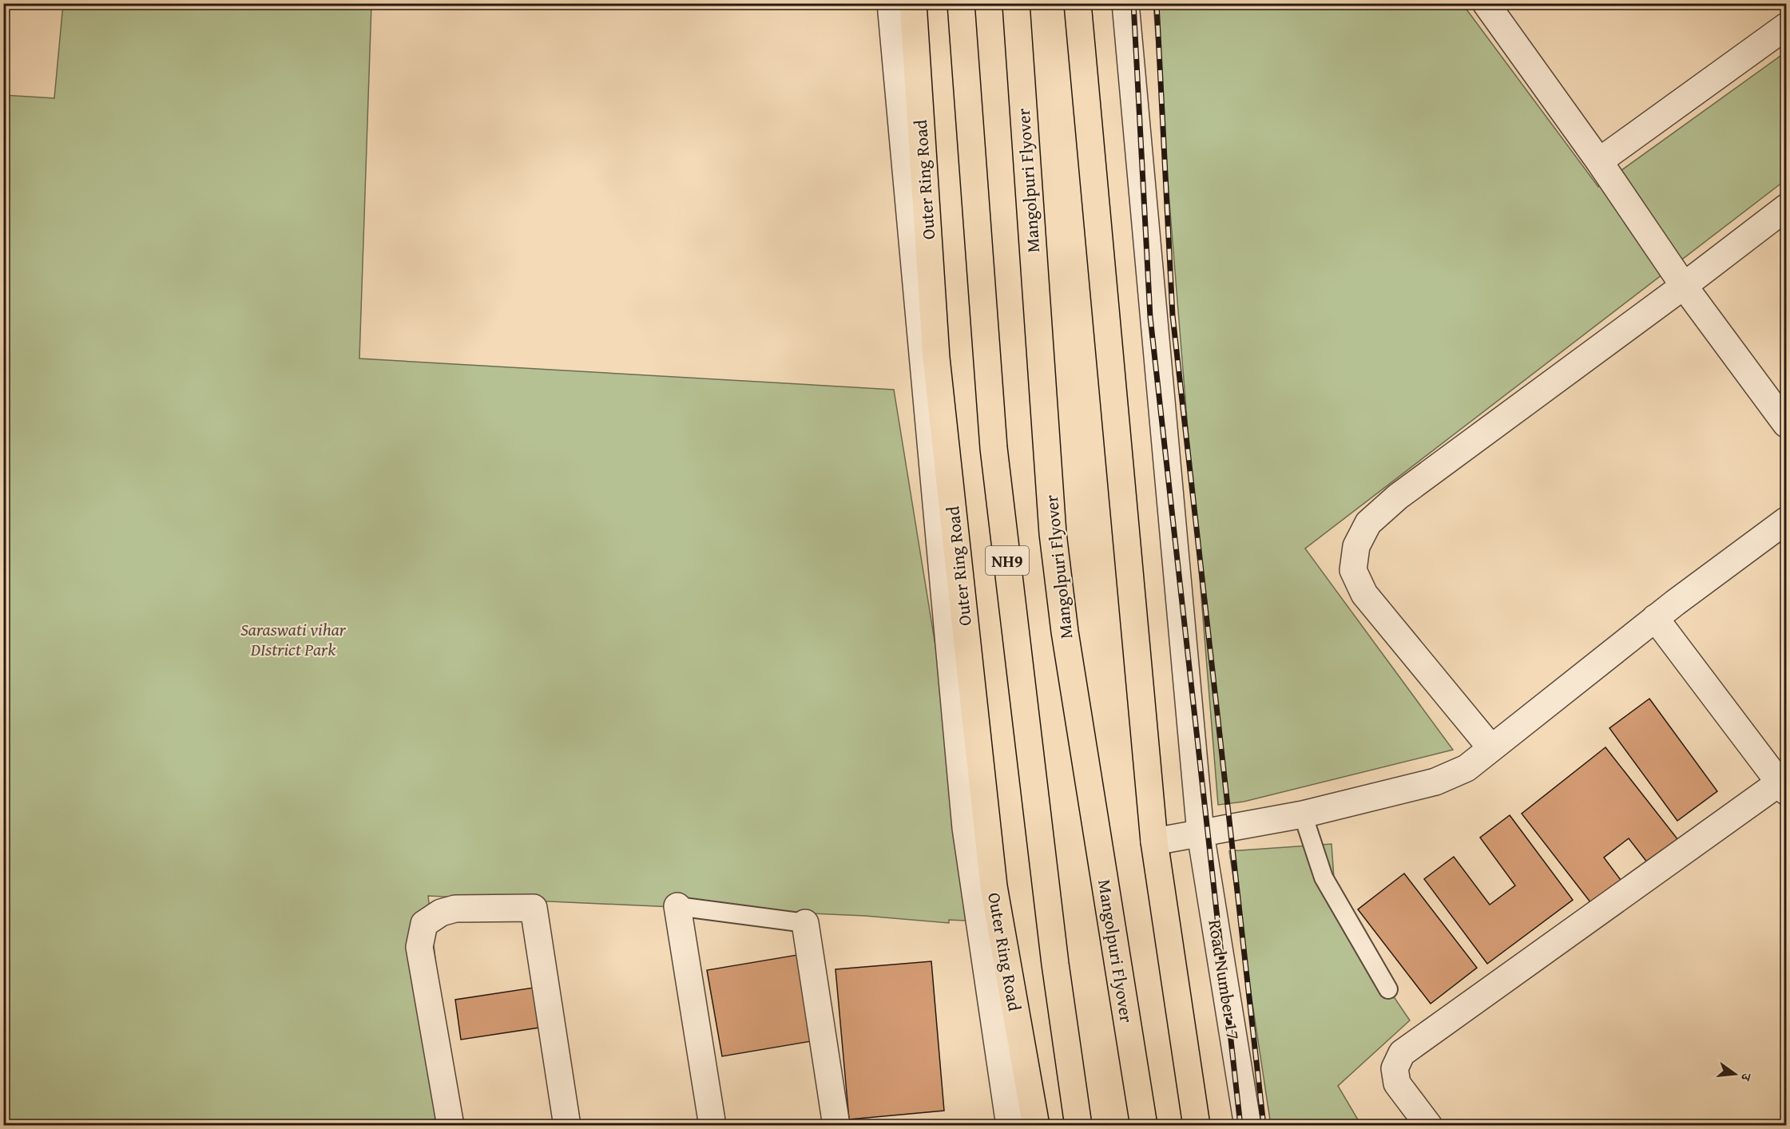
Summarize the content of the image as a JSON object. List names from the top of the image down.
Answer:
{
  "streets": {
    "main road": ["Outer Ring Road", "Mangolpuri Flyover", "NH9"],
    "street": ["Road Number 17"]
  },
  "parks": ["Saraswati vihar DIstrict Park"],
  "north": "right"
}
